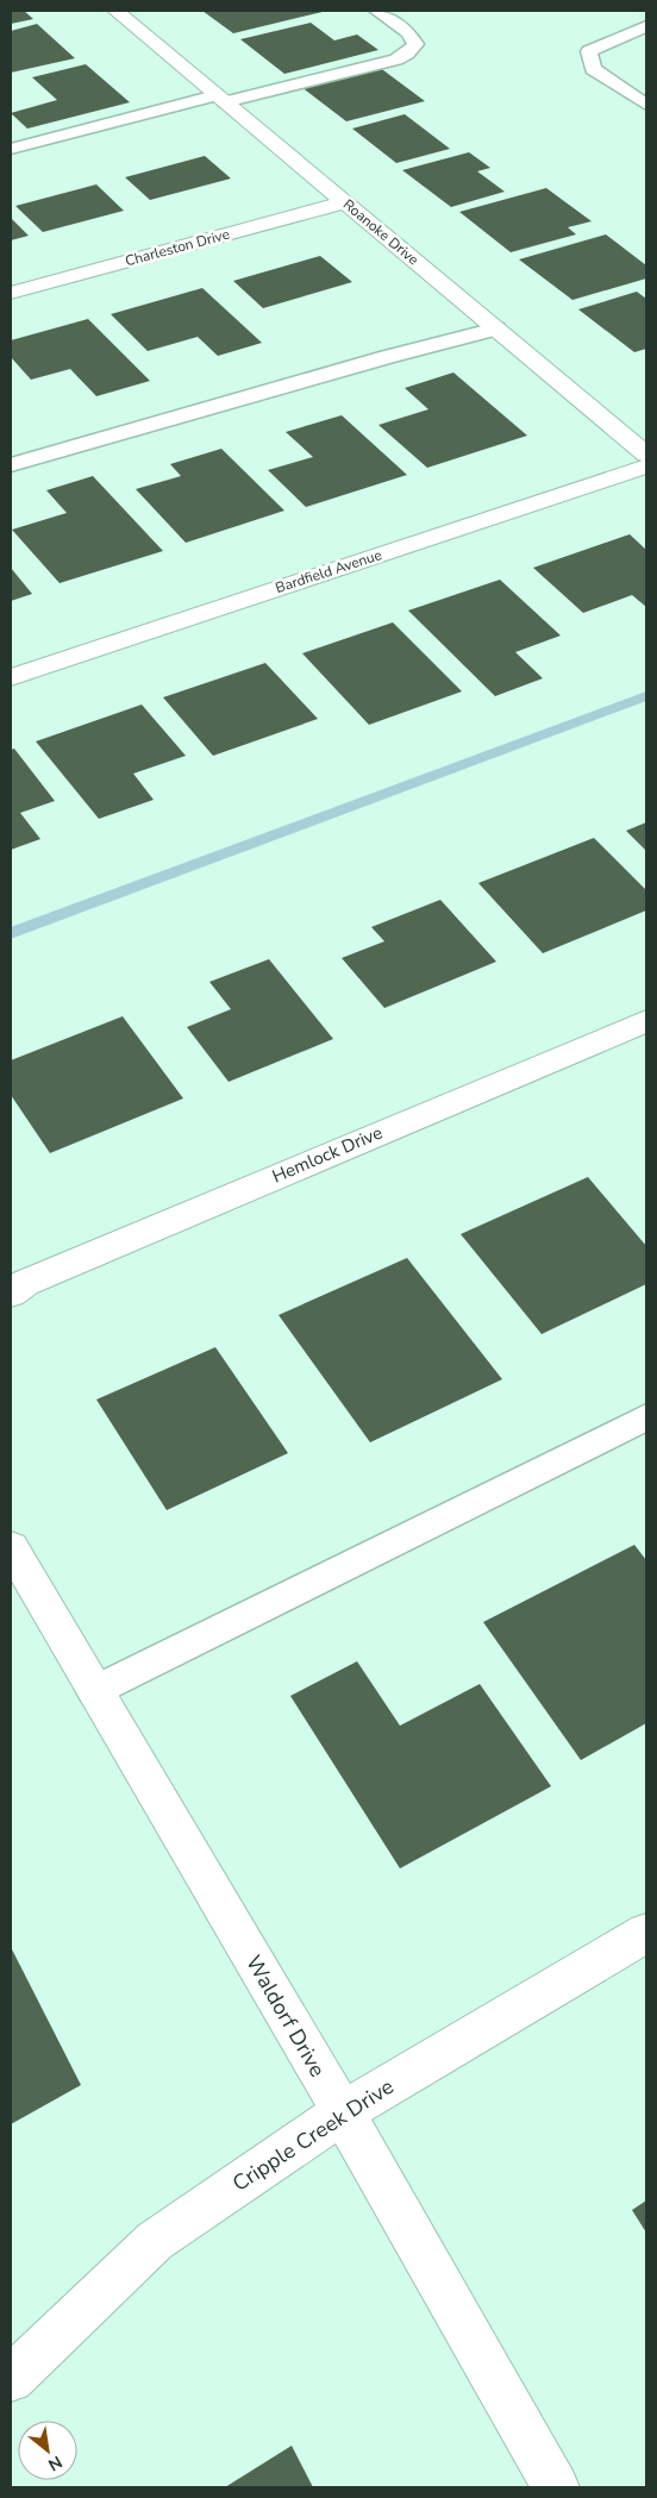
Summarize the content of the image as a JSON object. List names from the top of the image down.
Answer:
{
  "streets": {
    "street": [
      "Roanoke Drive",
      "Charleston Drive",
      "Bardfield Avenue",
      "Hemlock Drive",
      "Waldorf Drive",
      "Cripple Creek Drive"
    ]
  },
  "crossings": [
    ["Roanoke Drive", "Charleston Drive"],
    ["Waldorf Drive", "Cripple Creek Drive"]
  ],
  "north": "bottom right"
}
